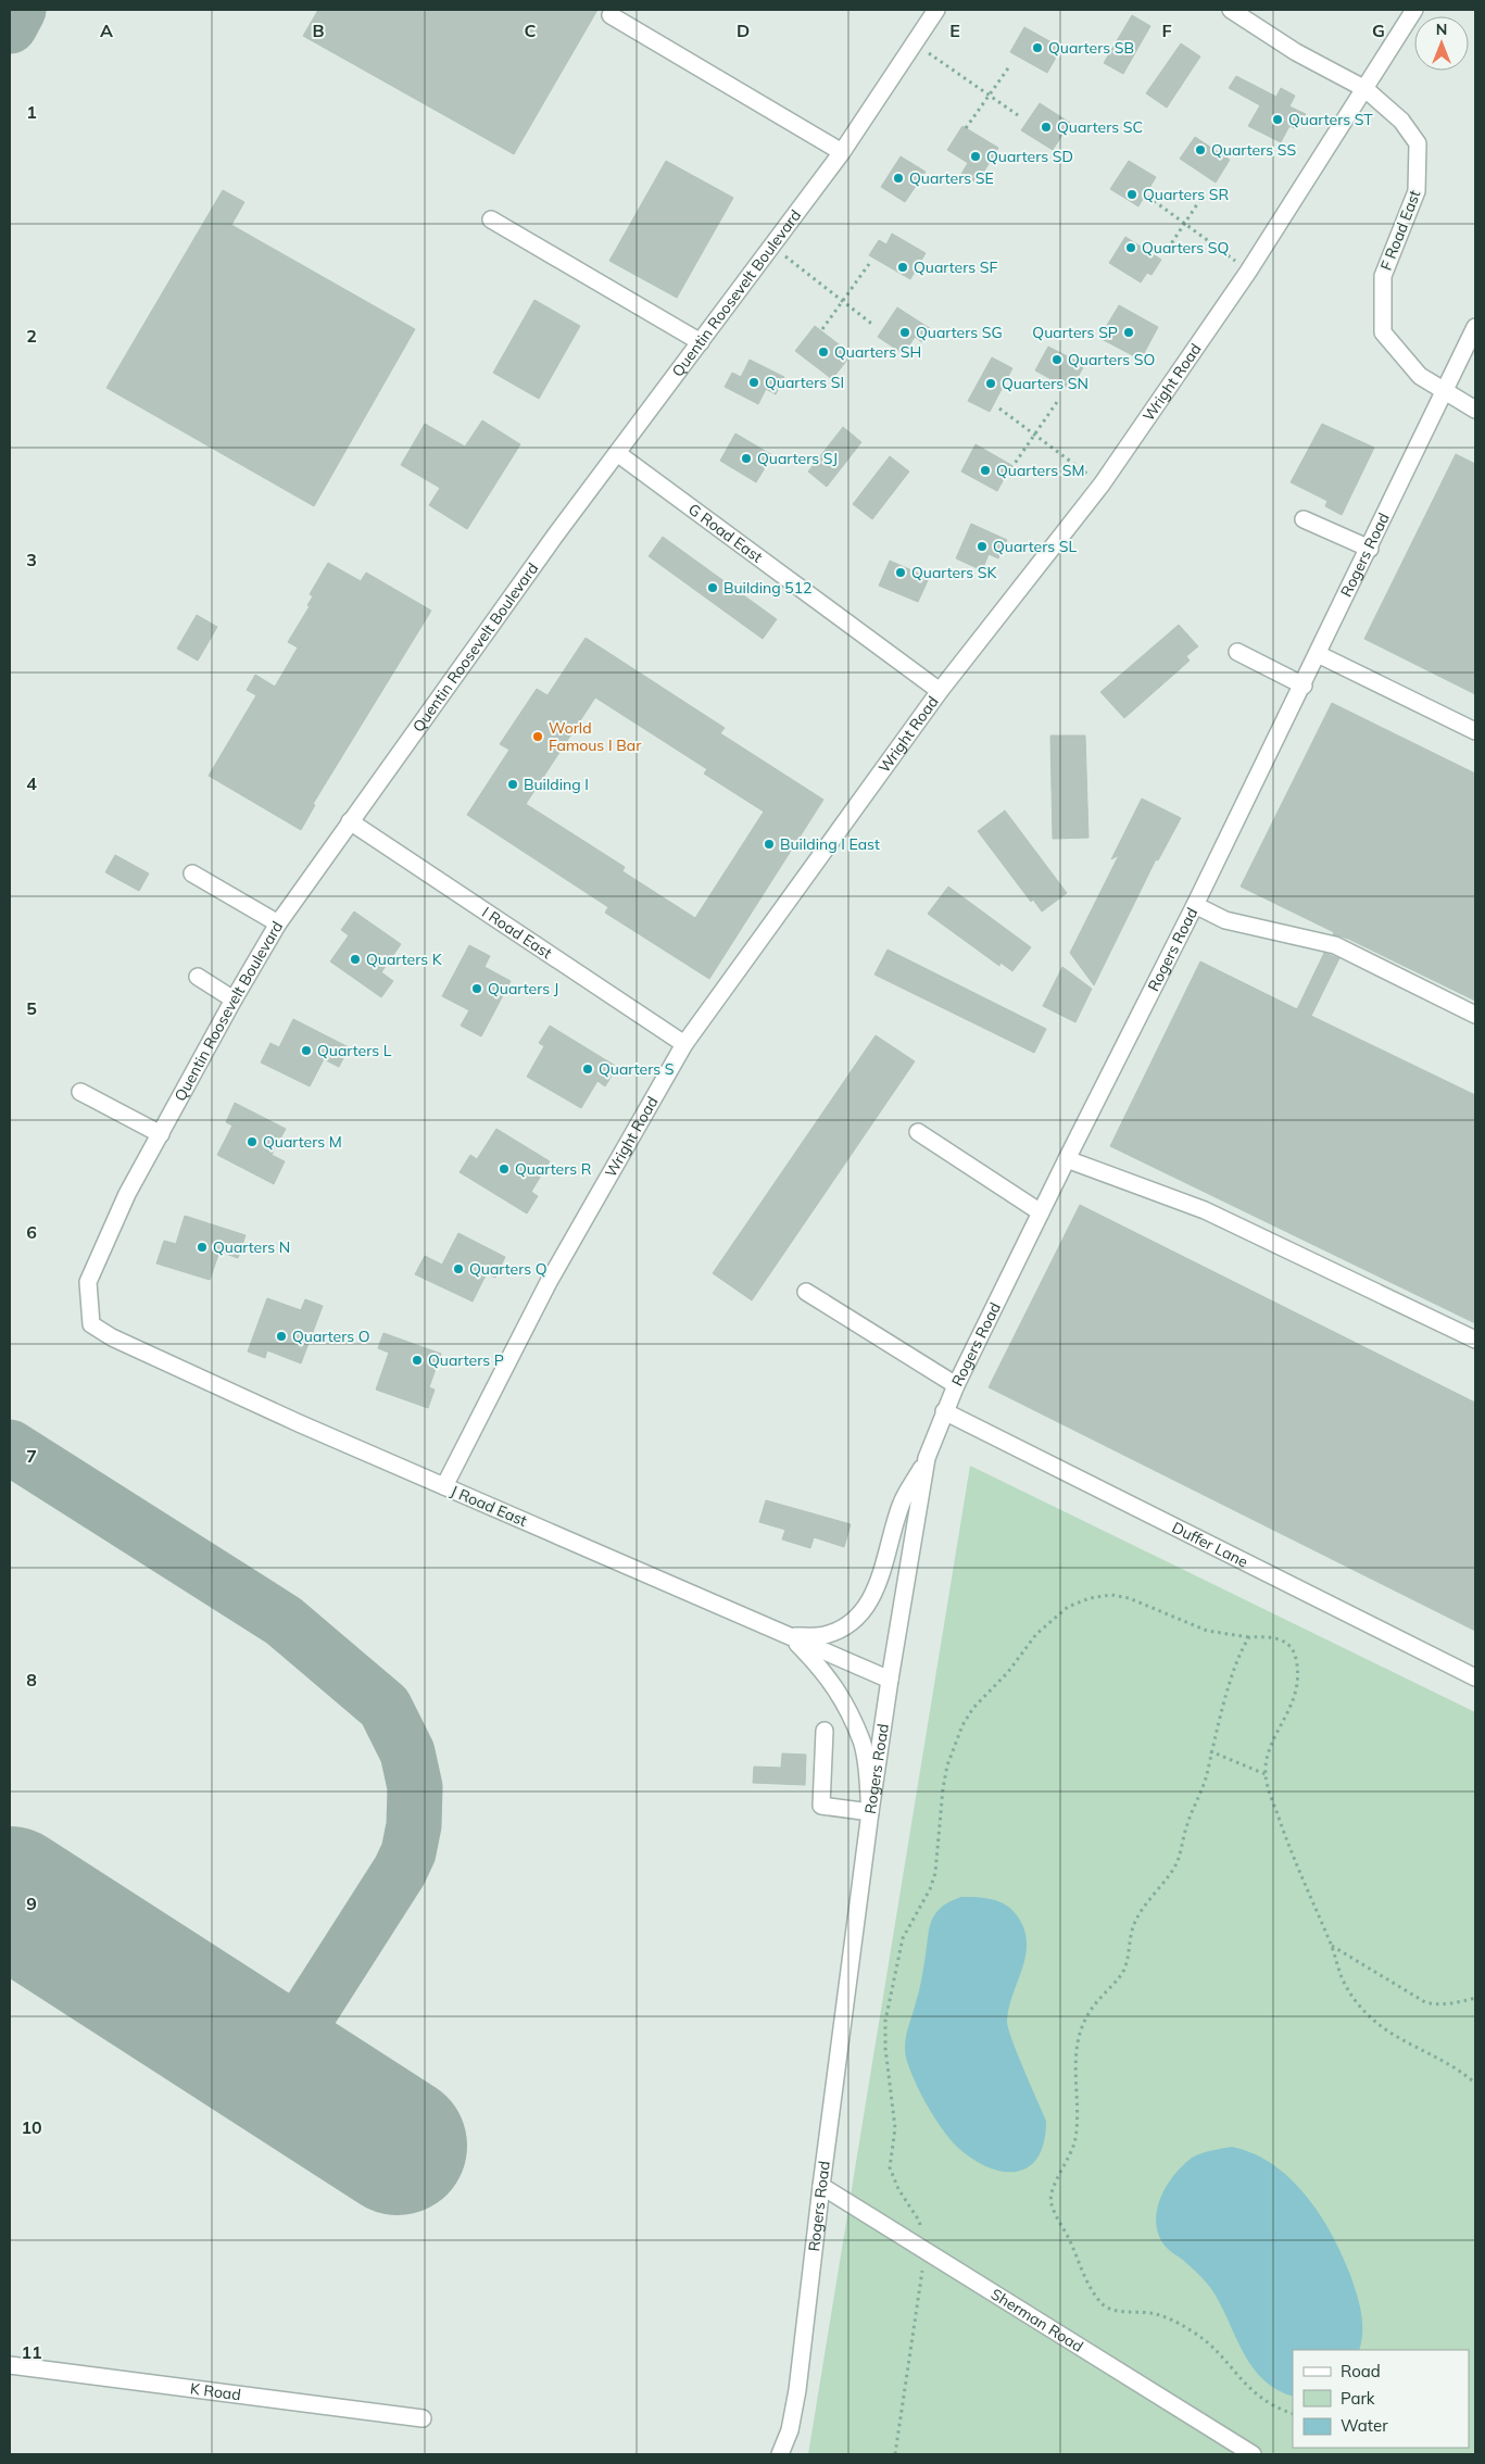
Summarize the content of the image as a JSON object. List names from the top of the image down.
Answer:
{
  "streets": {
    "street": [
      "F Road East",
      "Quentin Roosevelt Boulevard",
      "Wright Road",
      "G Road East",
      "Rogers Road",
      "I Road East",
      "J Road East",
      "Duffer Lane",
      "Sherman Road",
      "K Road"
    ]
  },
  "crossings": [
    ["F Road East", "Wright Road"],
    ["F Road East", "Rogers Road"],
    ["Quentin Roosevelt Boulevard", "G Road East"],
    ["Quentin Roosevelt Boulevard", "I Road East"],
    ["Quentin Roosevelt Boulevard", "J Road East"],
    ["Wright Road", "G Road East"],
    ["Wright Road", "I Road East"],
    ["Wright Road", "J Road East"],
    ["Rogers Road", "J Road East"],
    ["Rogers Road", "Duffer Lane"],
    ["Rogers Road", "Sherman Road"]
  ],
  "places": [
    "Quarters SB",
    "Quarters ST",
    "Quarters SC",
    "Quarters SS",
    "Quarters SD",
    "Quarters SE",
    "Quarters SR",
    "Quarters SQ",
    "Quarters SF",
    "Quarters SG",
    "Quarters SP",
    "Quarters SH",
    "Quarters SO",
    "Quarters SI",
    "Quarters SN",
    "Quarters SJ",
    "Quarters SM",
    "Quarters SL",
    "Quarters SK",
    "Building 512",
    "World Famous I Bar",
    "Building I",
    "Building I East",
    "Quarters K",
    "Quarters J",
    "Quarters L",
    "Quarters S",
    "Quarters M",
    "Quarters R",
    "Quarters N",
    "Quarters Q",
    "Quarters O",
    "Quarters P"
  ],
  "legend": ["Road", "Park", "Water"],
  "north": "top",
  "grid": {
    "columns": [
      "A",
      "B",
      "C",
      "D",
      "E",
      "F",
      "G"
    ],
    "rows": [
      "1",
      "2",
      "3",
      "4",
      "5",
      "6",
      "7",
      "8",
      "9",
      "10",
      "11"
    ]
  }
}
